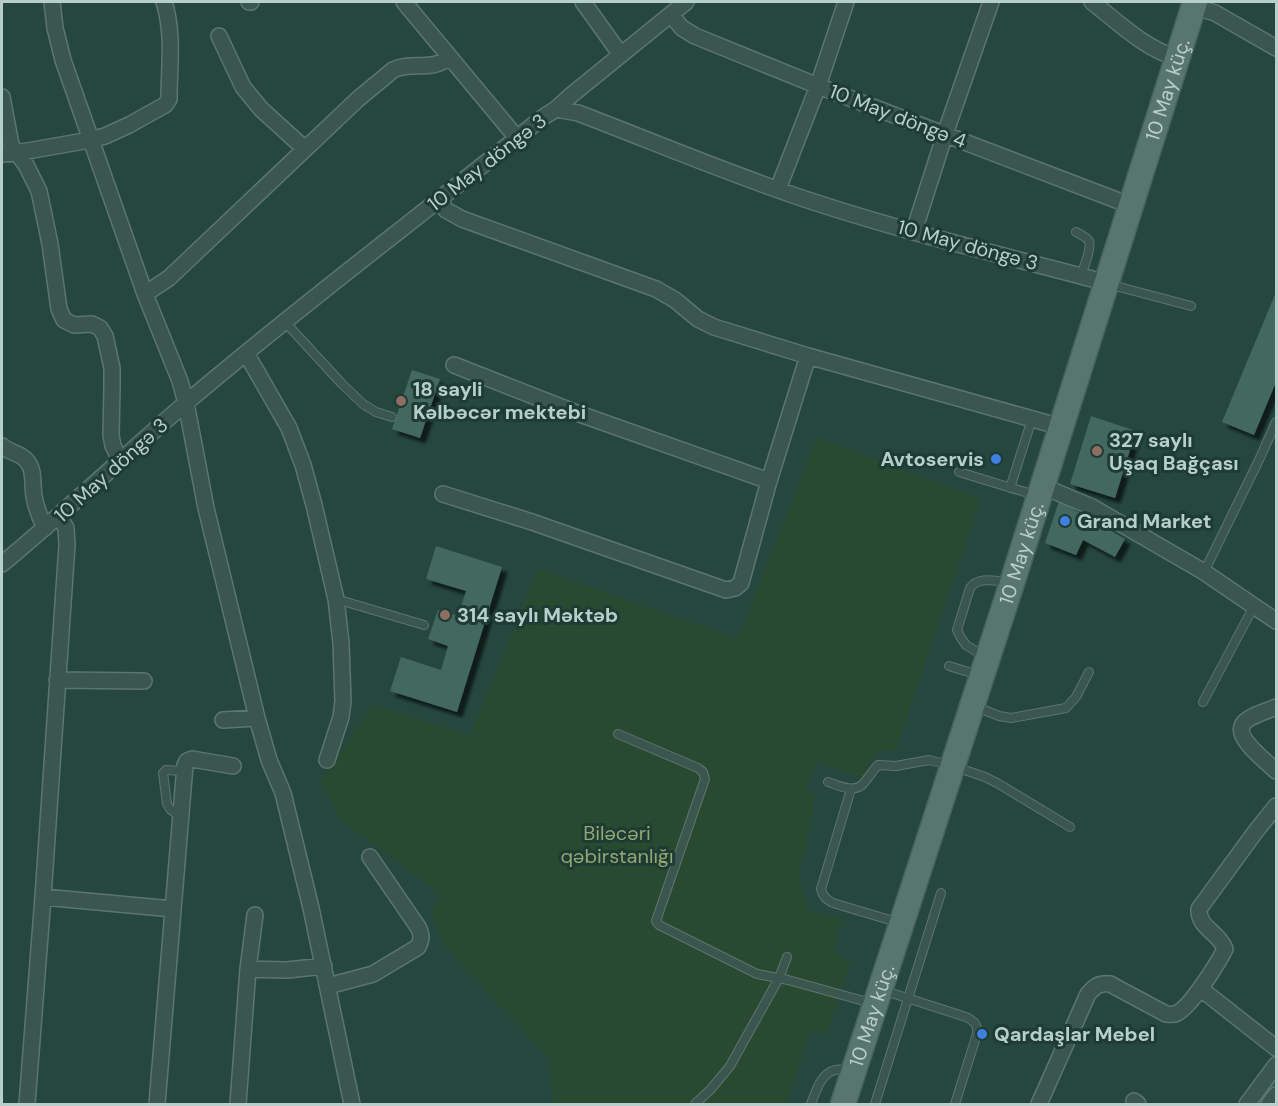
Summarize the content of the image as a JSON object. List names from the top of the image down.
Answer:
{
  "streets": {
    "main road": ["10 May küç."],
    "street": ["10 May döngə 4", "10 May döngə 3"]
  },
  "crossings": [
    ["10 May küç.", "10 May döngə 4"],
    ["10 May küç.", "10 May döngə 3"]
  ],
  "parks": ["Biləcəri qəbirstanlığı"],
  "places": [
    "18 sayli Kəlbəcər mektebi",
    "327 saylı Uşaq Bağçası",
    "Avtoservis",
    "Grand Market",
    "314 saylı Məktəb",
    "Qardaşlar Mebel"
  ]
}
